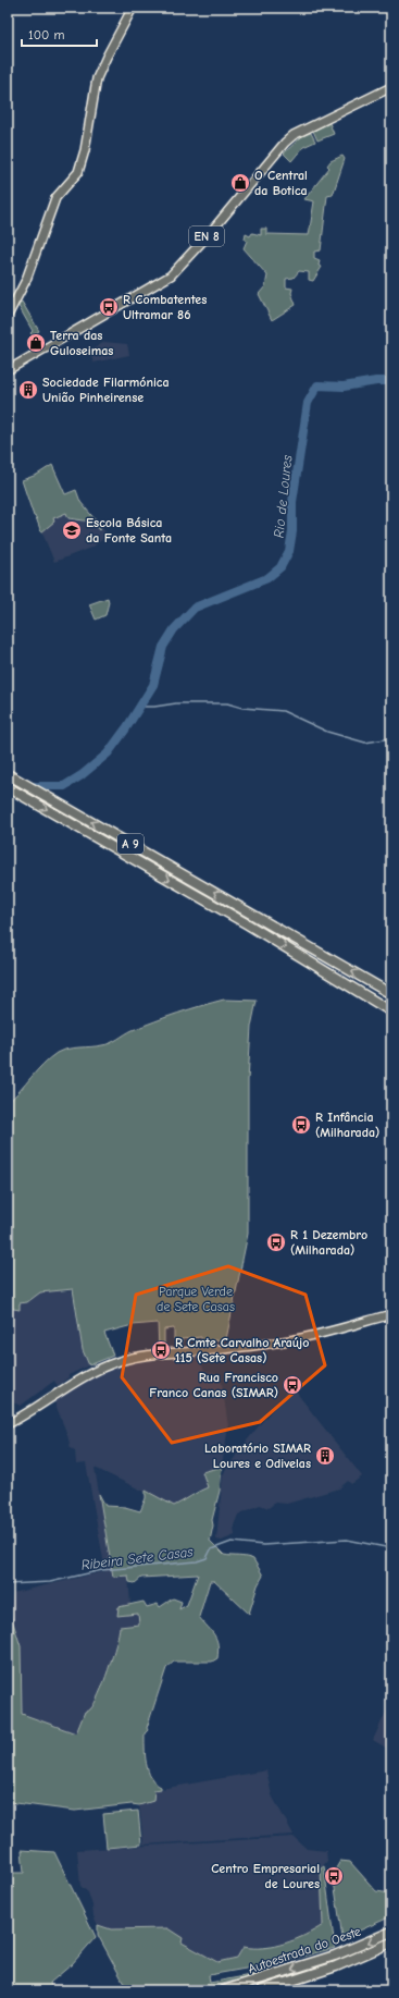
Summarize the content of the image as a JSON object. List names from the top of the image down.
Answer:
{
  "streets": {
    "highway": ["A 9", "Autoestrada do Oeste"],
    "main road": ["EN 8"]
  },
  "water": ["Rio de Loures", "Ribeira Sete Casas"],
  "parks": ["Parque Verde de Sete Casas"],
  "places": {
    "shop": ["O Central da Botica", "Terra das Guloseimas"],
    "bus stop": [
      "R Combatentes Ultramar 86",
      "R Infância (Milharada)",
      "R 1 Dezembro (Milharada)",
      "R Cmte Carvalho Araújo 115 (Sete Casas)",
      "Rua Francisco Franco Canas (SIMAR)",
      "Centro Empresarial de Loures"
    ],
    "building": ["Sociedade Filarmónica União Pinheirense", "Laboratório SIMAR Loures e Odivelas"],
    "school or university": ["Escola Básica da Fonte Santa"]
  },
  "scale_bar": "100 m"
}
